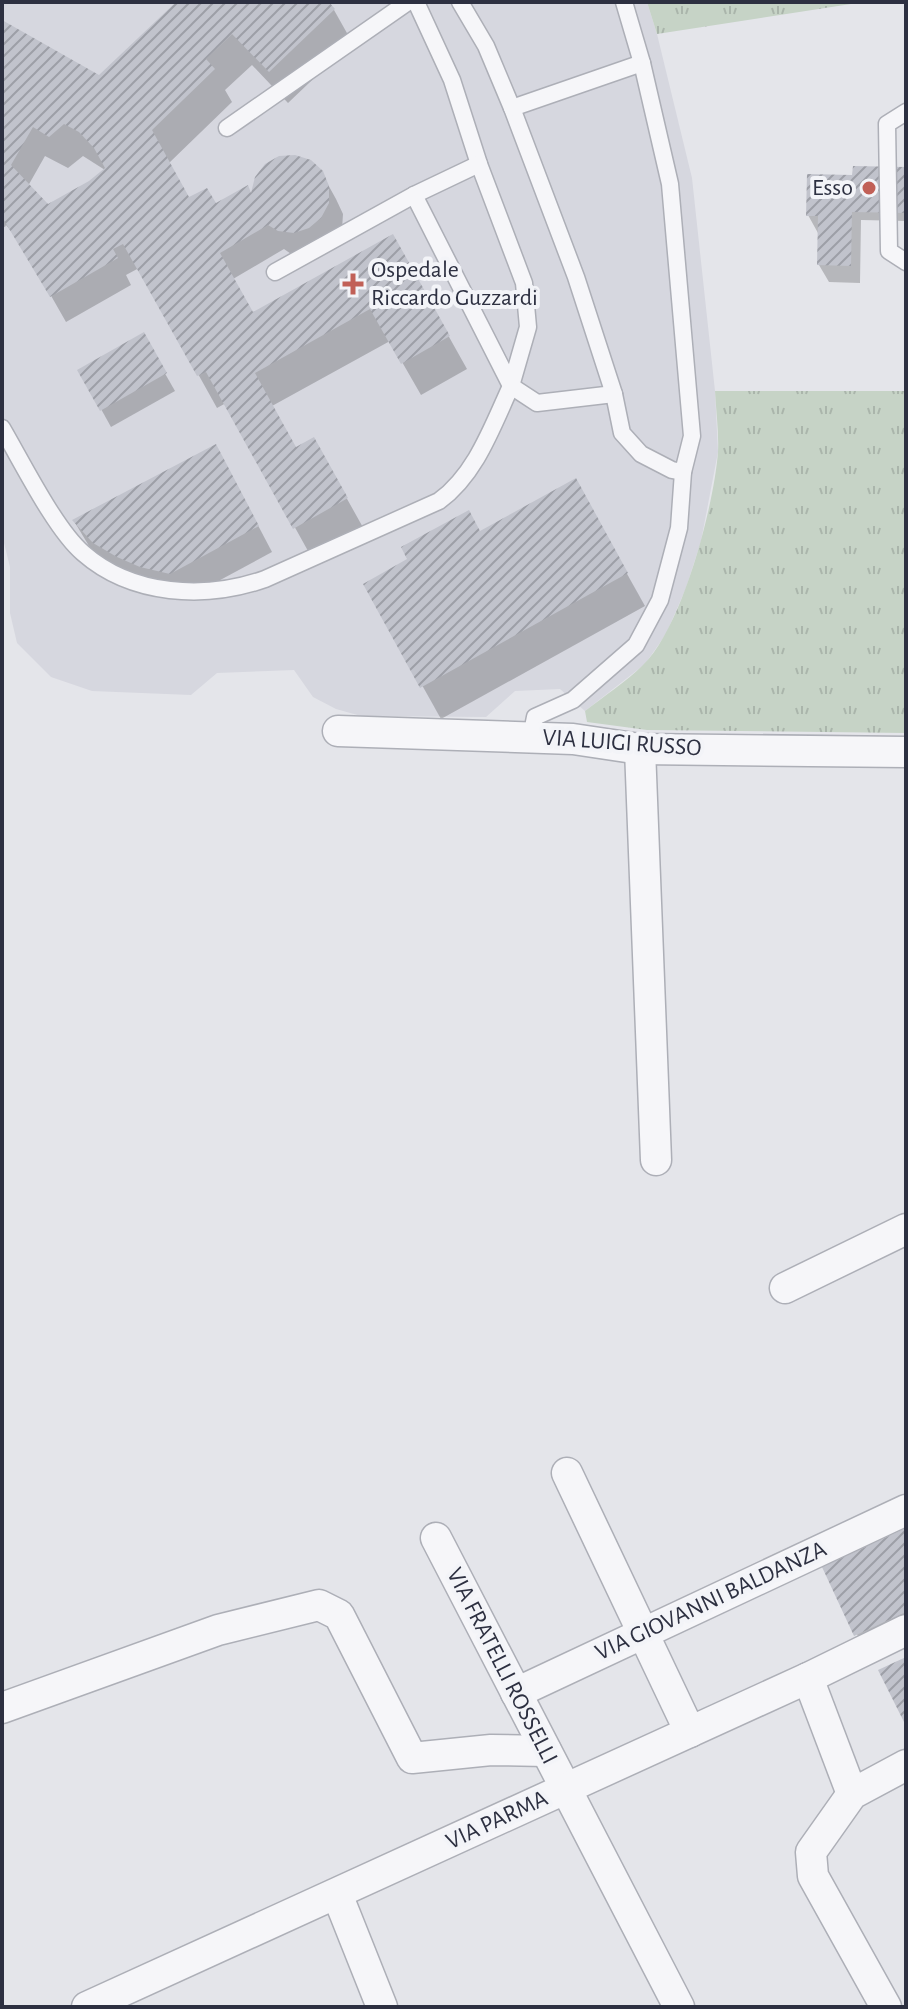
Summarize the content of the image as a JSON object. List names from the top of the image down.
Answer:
{
  "streets": {
    "street": [
      "VIA LUIGI RUSSO",
      "VIA GIOVANNI BALDANZA",
      "VIA FRATELLI ROSSELLI",
      "VIA PARMA"
    ]
  },
  "crossings": [
    ["VIA GIOVANNI BALDANZA", "VIA FRATELLI ROSSELLI"],
    ["VIA FRATELLI ROSSELLI", "VIA PARMA"]
  ],
  "places": {
    "other": ["Esso"],
    "health": ["Ospedale Riccardo Guzzardi"]
  }
}
